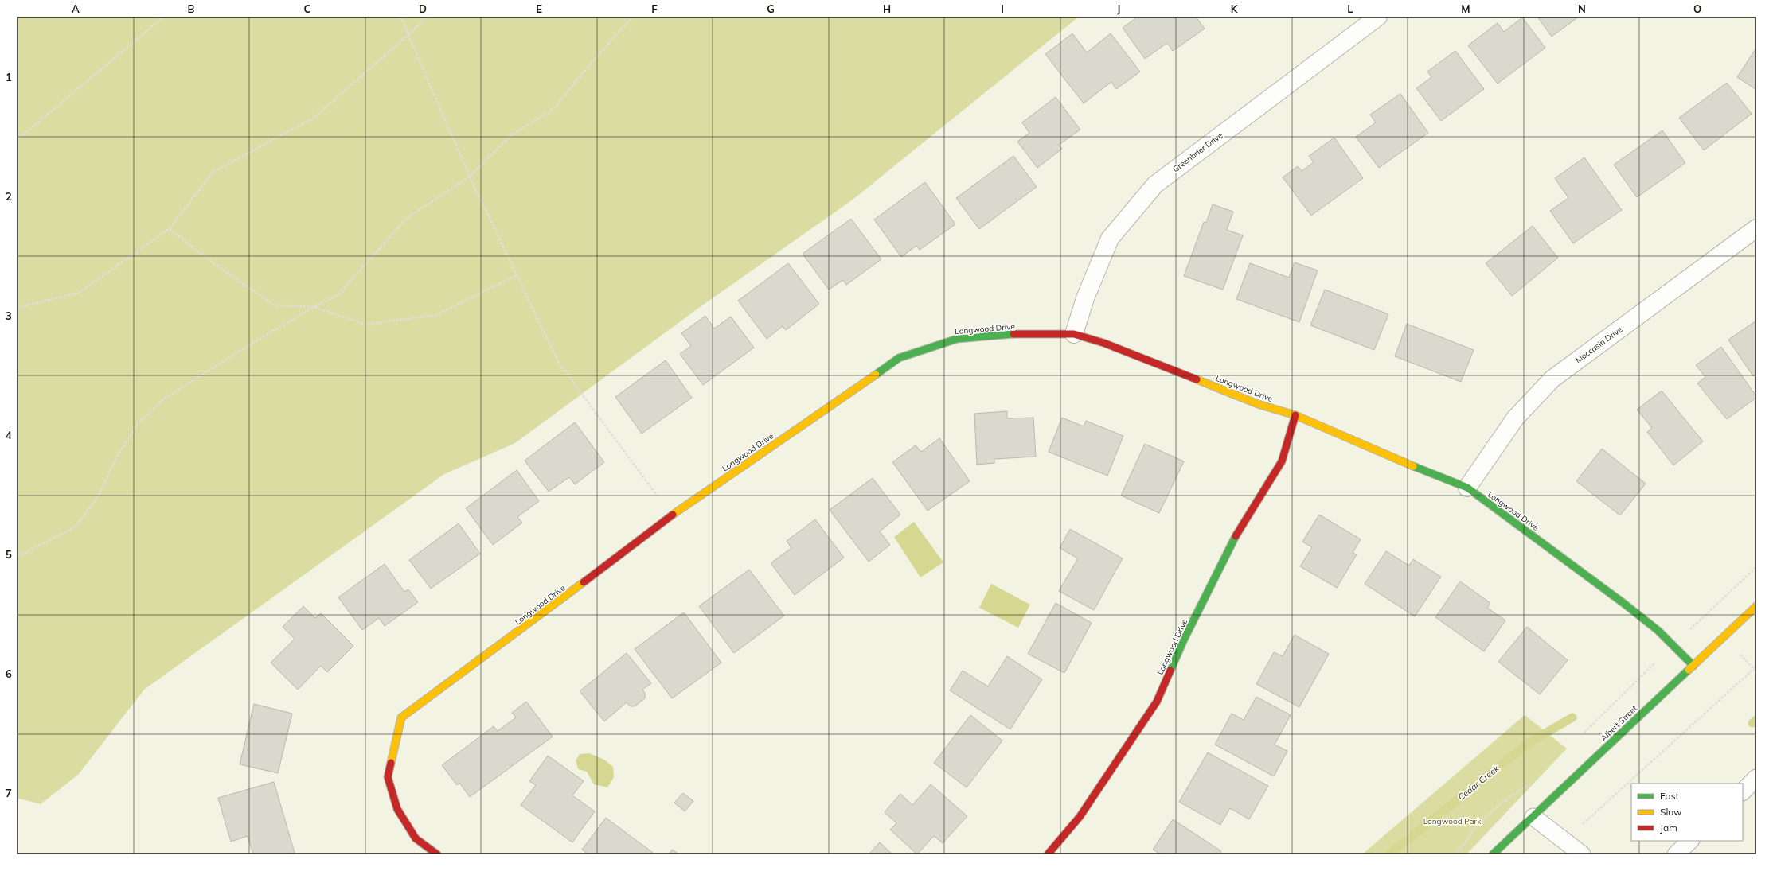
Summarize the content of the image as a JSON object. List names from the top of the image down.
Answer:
{
  "streets": {
    "street": [
      "Greenbrier Drive",
      "Longwood Drive",
      "Moccasin Drive",
      "Albert Street"
    ]
  },
  "crossings": [
    ["Greenbrier Drive", "Longwood Drive"],
    ["Longwood Drive", "Moccasin Drive"],
    ["Longwood Drive", "Albert Street"]
  ],
  "water": ["Cedar Creek"],
  "parks": ["Longwood Park"],
  "legend": ["Fast", "Slow", "Jam"],
  "grid": {
    "columns": [
      "A",
      "B",
      "C",
      "D",
      "E",
      "F",
      "G",
      "H",
      "I",
      "J",
      "K",
      "L",
      "M",
      "N",
      "O"
    ],
    "rows": [
      "1",
      "2",
      "3",
      "4",
      "5",
      "6",
      "7"
    ]
  }
}
